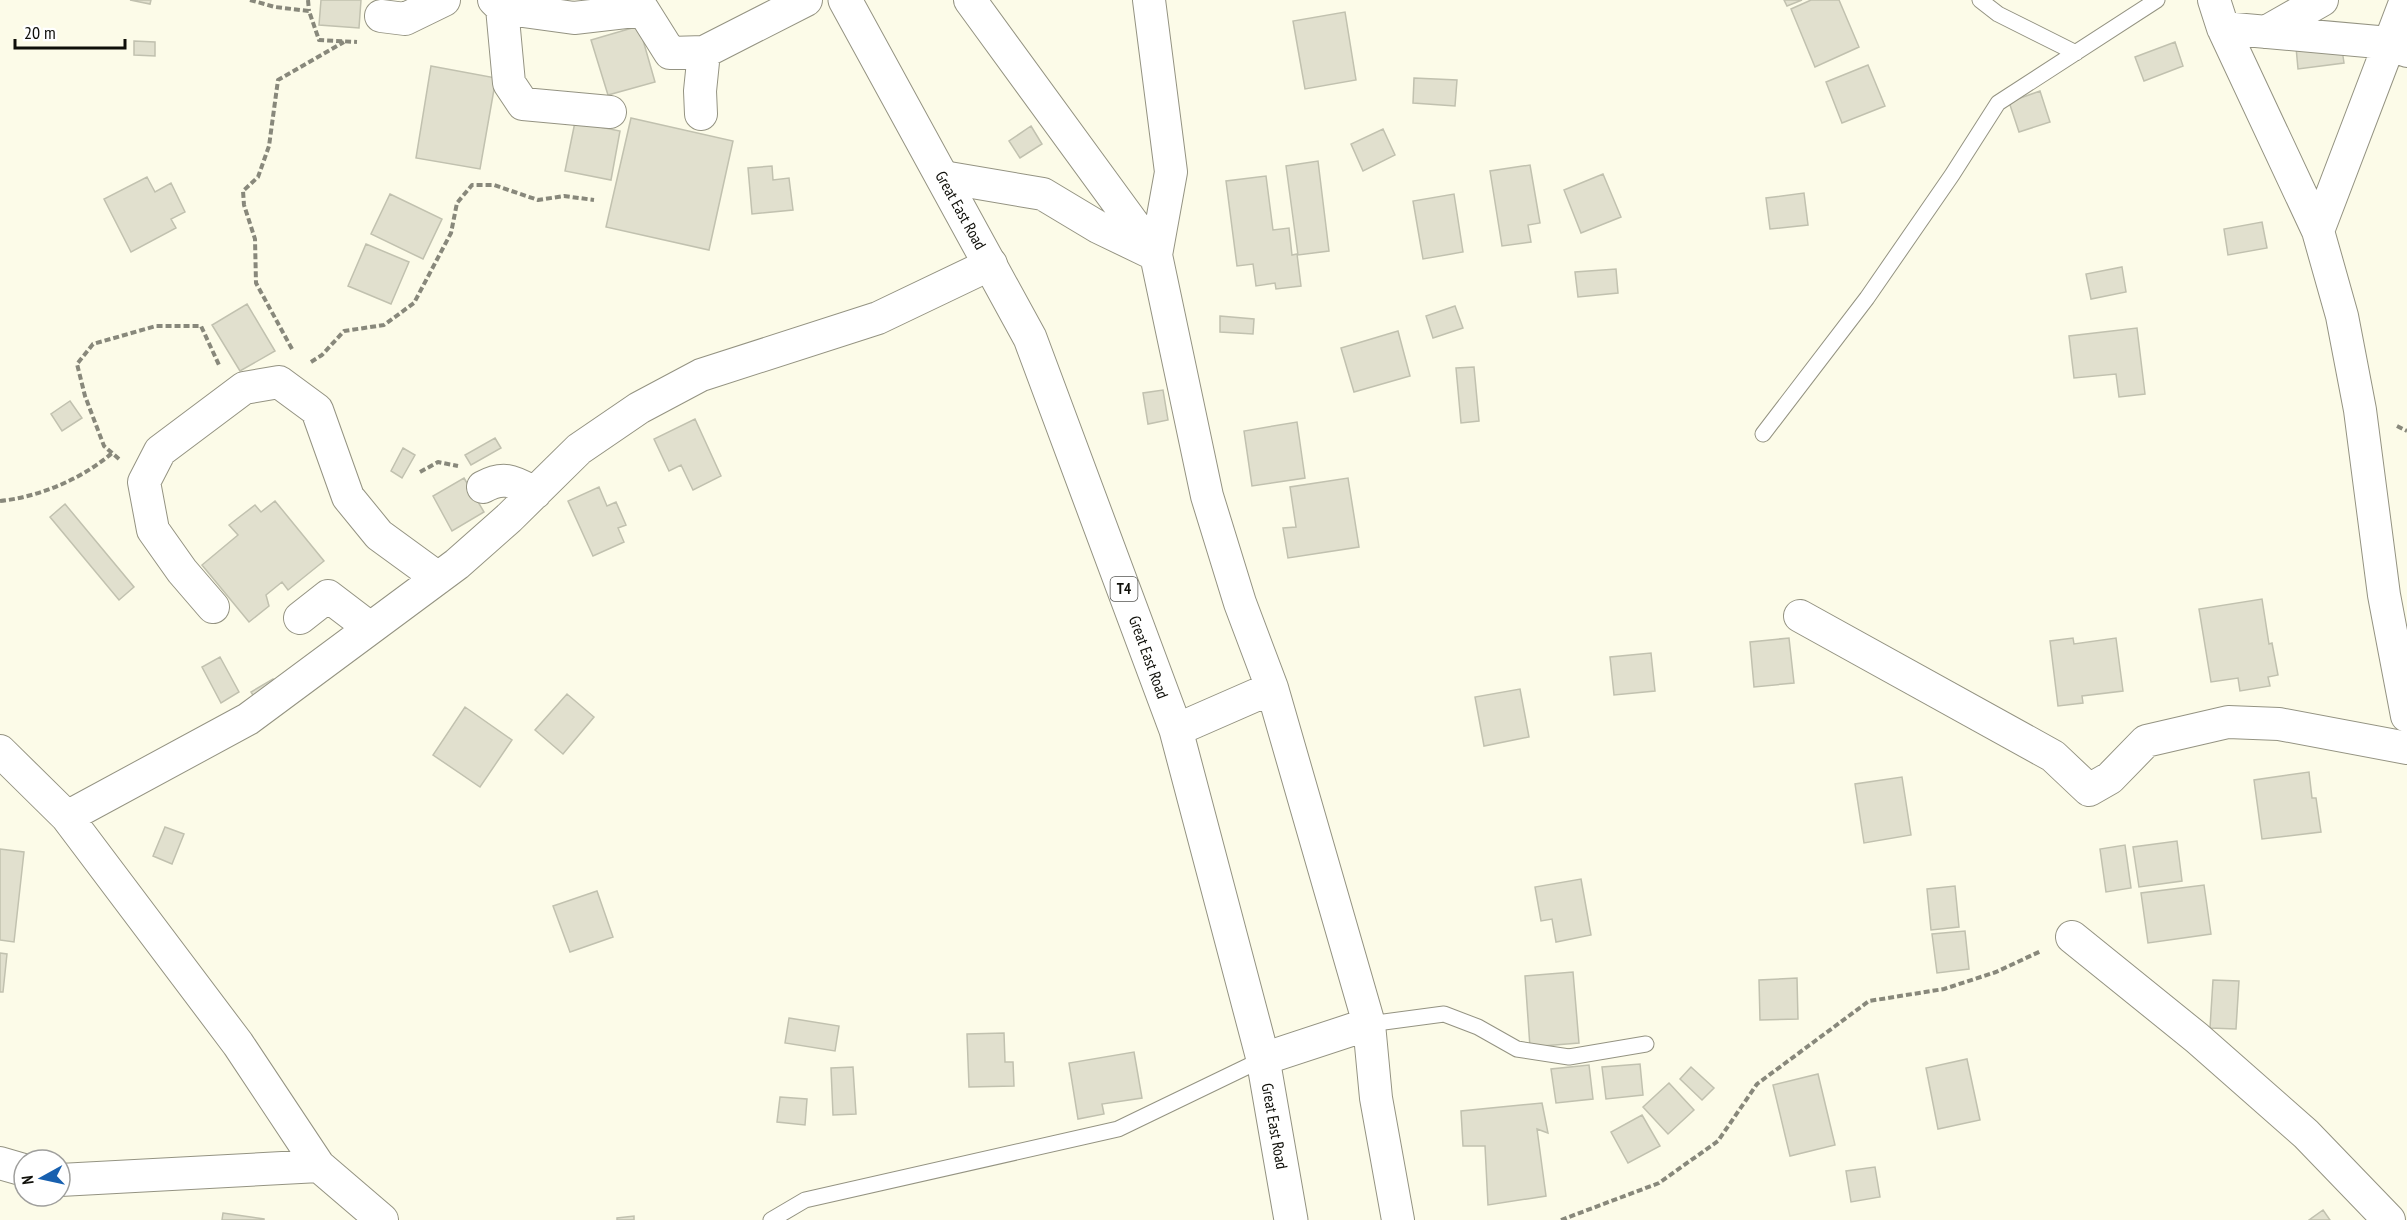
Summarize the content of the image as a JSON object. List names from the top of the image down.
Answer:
{
  "streets": {
    "highway": ["Great East Road", "T4"]
  },
  "scale_bar": "20 m",
  "north": "left"
}
